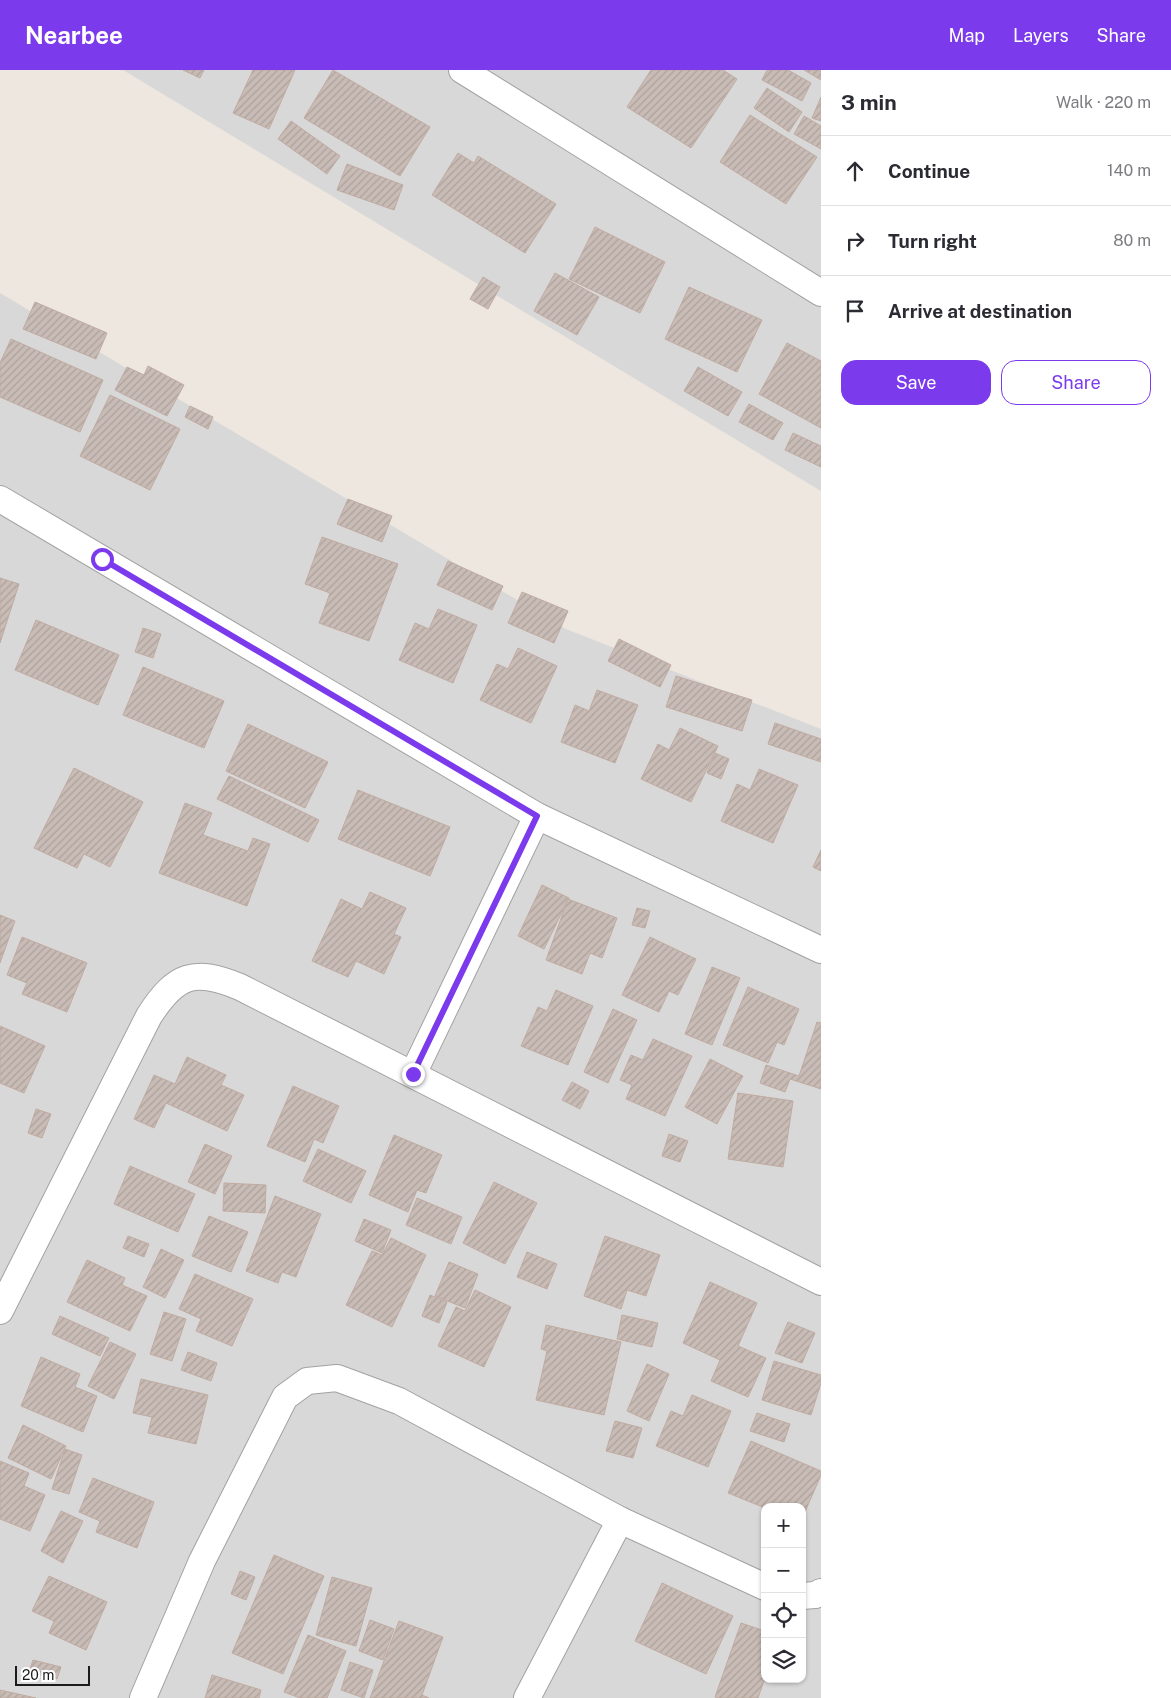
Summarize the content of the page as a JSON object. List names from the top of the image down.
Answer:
{
  "scale_bar": "20 m",
  "page": {
    "header": "Nearbee",
    "nav": ["Map", "Layers", "Share"],
    "heading": ["3 min", "Walk · 220 m"],
    "list": [
      ["Continue", "140 m"],
      ["Turn right", "80 m"],
      "Arrive at destination"
    ],
    "buttons": ["Save", "Share"],
    "map_buttons": ["+", "−"],
    "scale": "20 m"
  }
}
